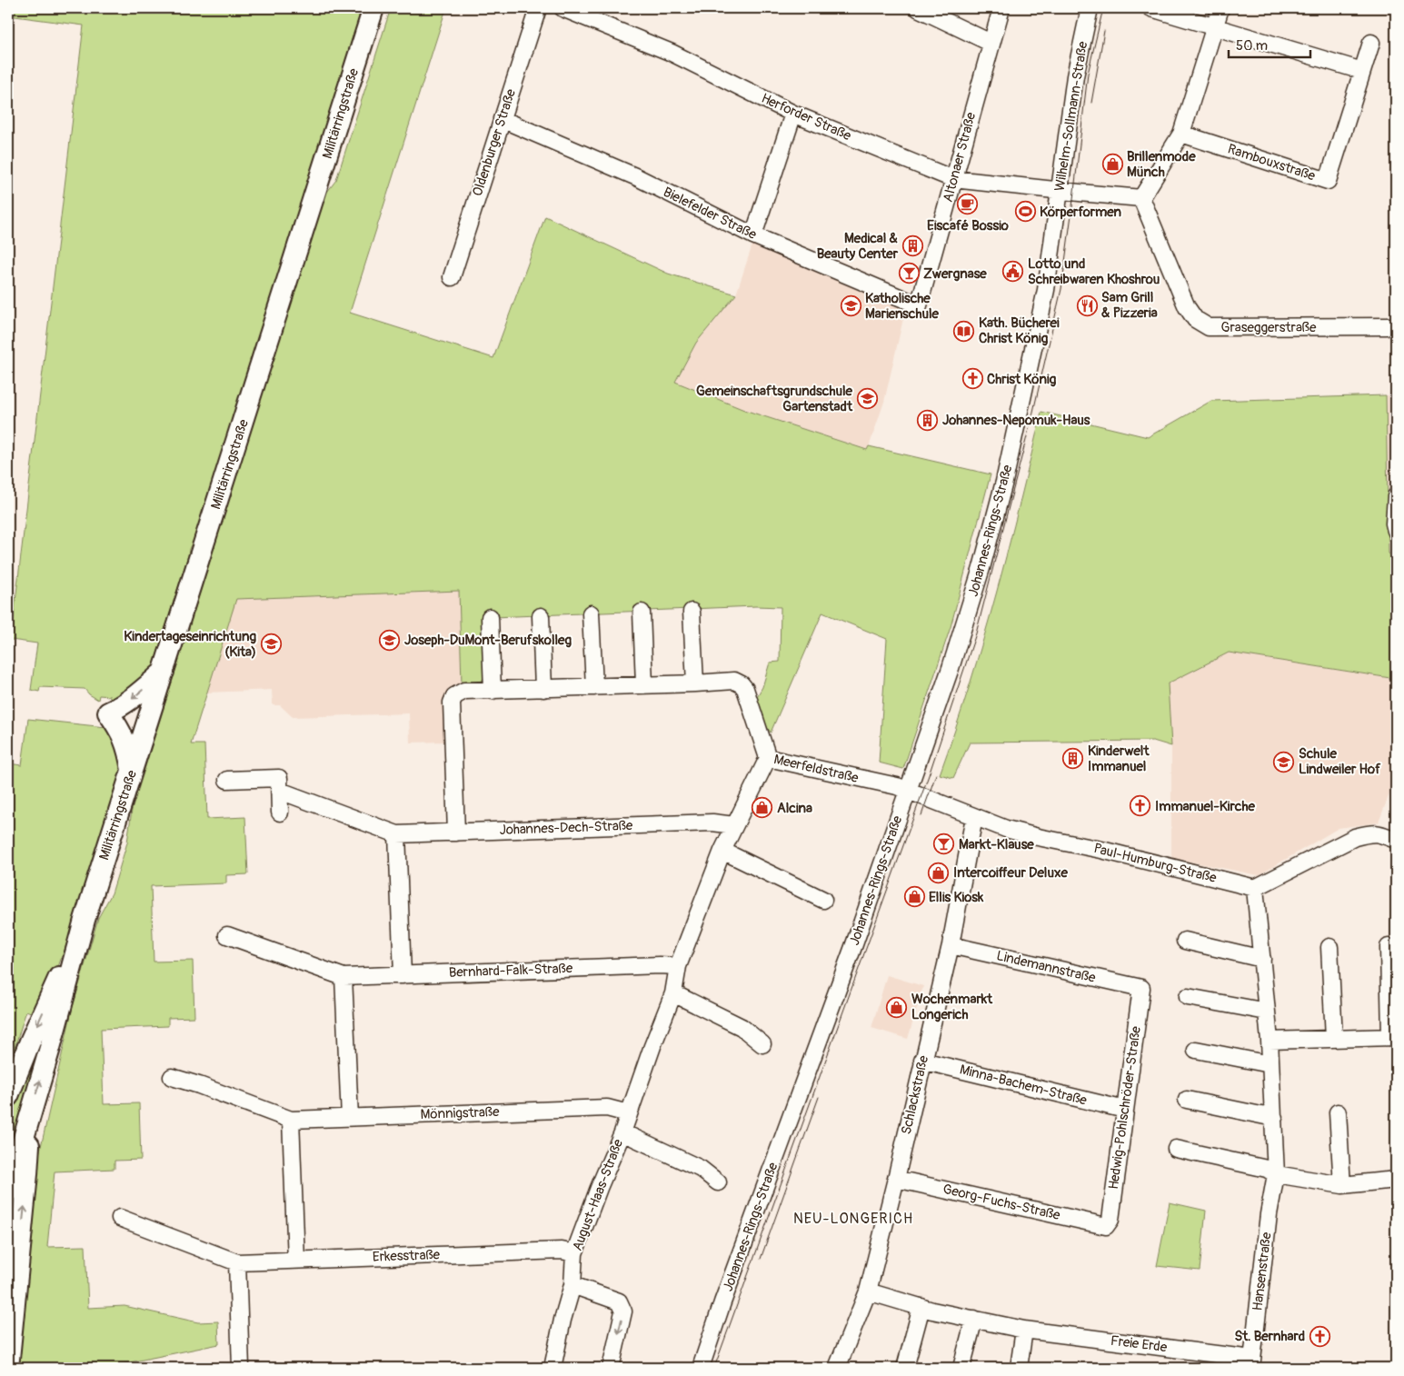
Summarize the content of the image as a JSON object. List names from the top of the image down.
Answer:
{
  "streets": {
    "main road": ["Militärringstraße"],
    "street": [
      "Wilhelm-Sollmann-Straße",
      "Herforder Straße",
      "Oldenburger Straße",
      "Altonaer Straße",
      "Rambouxstraße",
      "Bielefelder Straße",
      "Graseggerstraße",
      "Johannes-Rings-Straße",
      "Meerfeldstraße",
      "Johannes-Dech-Straße",
      "Paul-Humburg-Straße",
      "Lindemannstraße",
      "Bernhard-Falk-Straße",
      "Minna-Bachem-Straße",
      "Schlackstraße",
      "Hedwig-Pohlschröder-Straße",
      "Mönnigstraße",
      "August-Haas-Straße",
      "Georg-Fuchs-Straße",
      "Erkesstraße",
      "Hansenstraße",
      "Freie Erde"
    ]
  },
  "crossings": [
    ["Wilhelm-Sollmann-Straße", "Herforder Straße"],
    ["Wilhelm-Sollmann-Straße", "Johannes-Rings-Straße"],
    ["Herforder Straße", "Altonaer Straße"],
    ["Oldenburger Straße", "Bielefelder Straße"],
    ["Altonaer Straße", "Bielefelder Straße"],
    ["Johannes-Rings-Straße", "Meerfeldstraße"],
    ["Johannes-Rings-Straße", "Paul-Humburg-Straße"],
    ["Meerfeldstraße", "Johannes-Dech-Straße"],
    ["Meerfeldstraße", "Paul-Humburg-Straße"],
    ["Meerfeldstraße", "August-Haas-Straße"],
    ["Johannes-Dech-Straße", "August-Haas-Straße"],
    ["Paul-Humburg-Straße", "Schlackstraße"],
    ["Paul-Humburg-Straße", "Hansenstraße"],
    ["Lindemannstraße", "Schlackstraße"],
    ["Lindemannstraße", "Hedwig-Pohlschröder-Straße"],
    ["Bernhard-Falk-Straße", "August-Haas-Straße"],
    ["Minna-Bachem-Straße", "Schlackstraße"],
    ["Minna-Bachem-Straße", "Hedwig-Pohlschröder-Straße"],
    ["Schlackstraße", "Georg-Fuchs-Straße"],
    ["Schlackstraße", "Freie Erde"],
    ["Hedwig-Pohlschröder-Straße", "Georg-Fuchs-Straße"],
    ["Mönnigstraße", "August-Haas-Straße"],
    ["August-Haas-Straße", "Erkesstraße"],
    ["Hansenstraße", "Freie Erde"]
  ],
  "districts": ["NEU-LONGERICH"],
  "places": {
    "shop": [
      "Brillenmode Münch",
      "Alcina",
      "Intercoiffeur Deluxe",
      "Ellis Kiosk",
      "Wochenmarkt Longerich"
    ],
    "cafe": ["Eiscafé Bossio"],
    "sports": ["Körperformen"],
    "building": ["Medical & Beauty Center", "Johannes-Nepomuk-Haus", "Kinderwelt Immanuel"],
    "public building": ["Lotto und Schreibwaren Khoshrou"],
    "bar": ["Zwergnase", "Markt-Klause"],
    "restaurant": ["Sam Grill & Pizzeria"],
    "school or university": [
      "Katholische Marienschule",
      "Gemeinschaftsgrundschule Gartenstadt",
      "Joseph-DuMont-Berufskolleg",
      "Kindertageseinrichtung (Kita)",
      "Schule Lindweiler Hof"
    ],
    "library": ["Kath. Bücherei Christ König"],
    "church": ["Christ König", "Immanuel-Kirche", "St. Bernhard"]
  },
  "scale_bar": "50 m"
}
